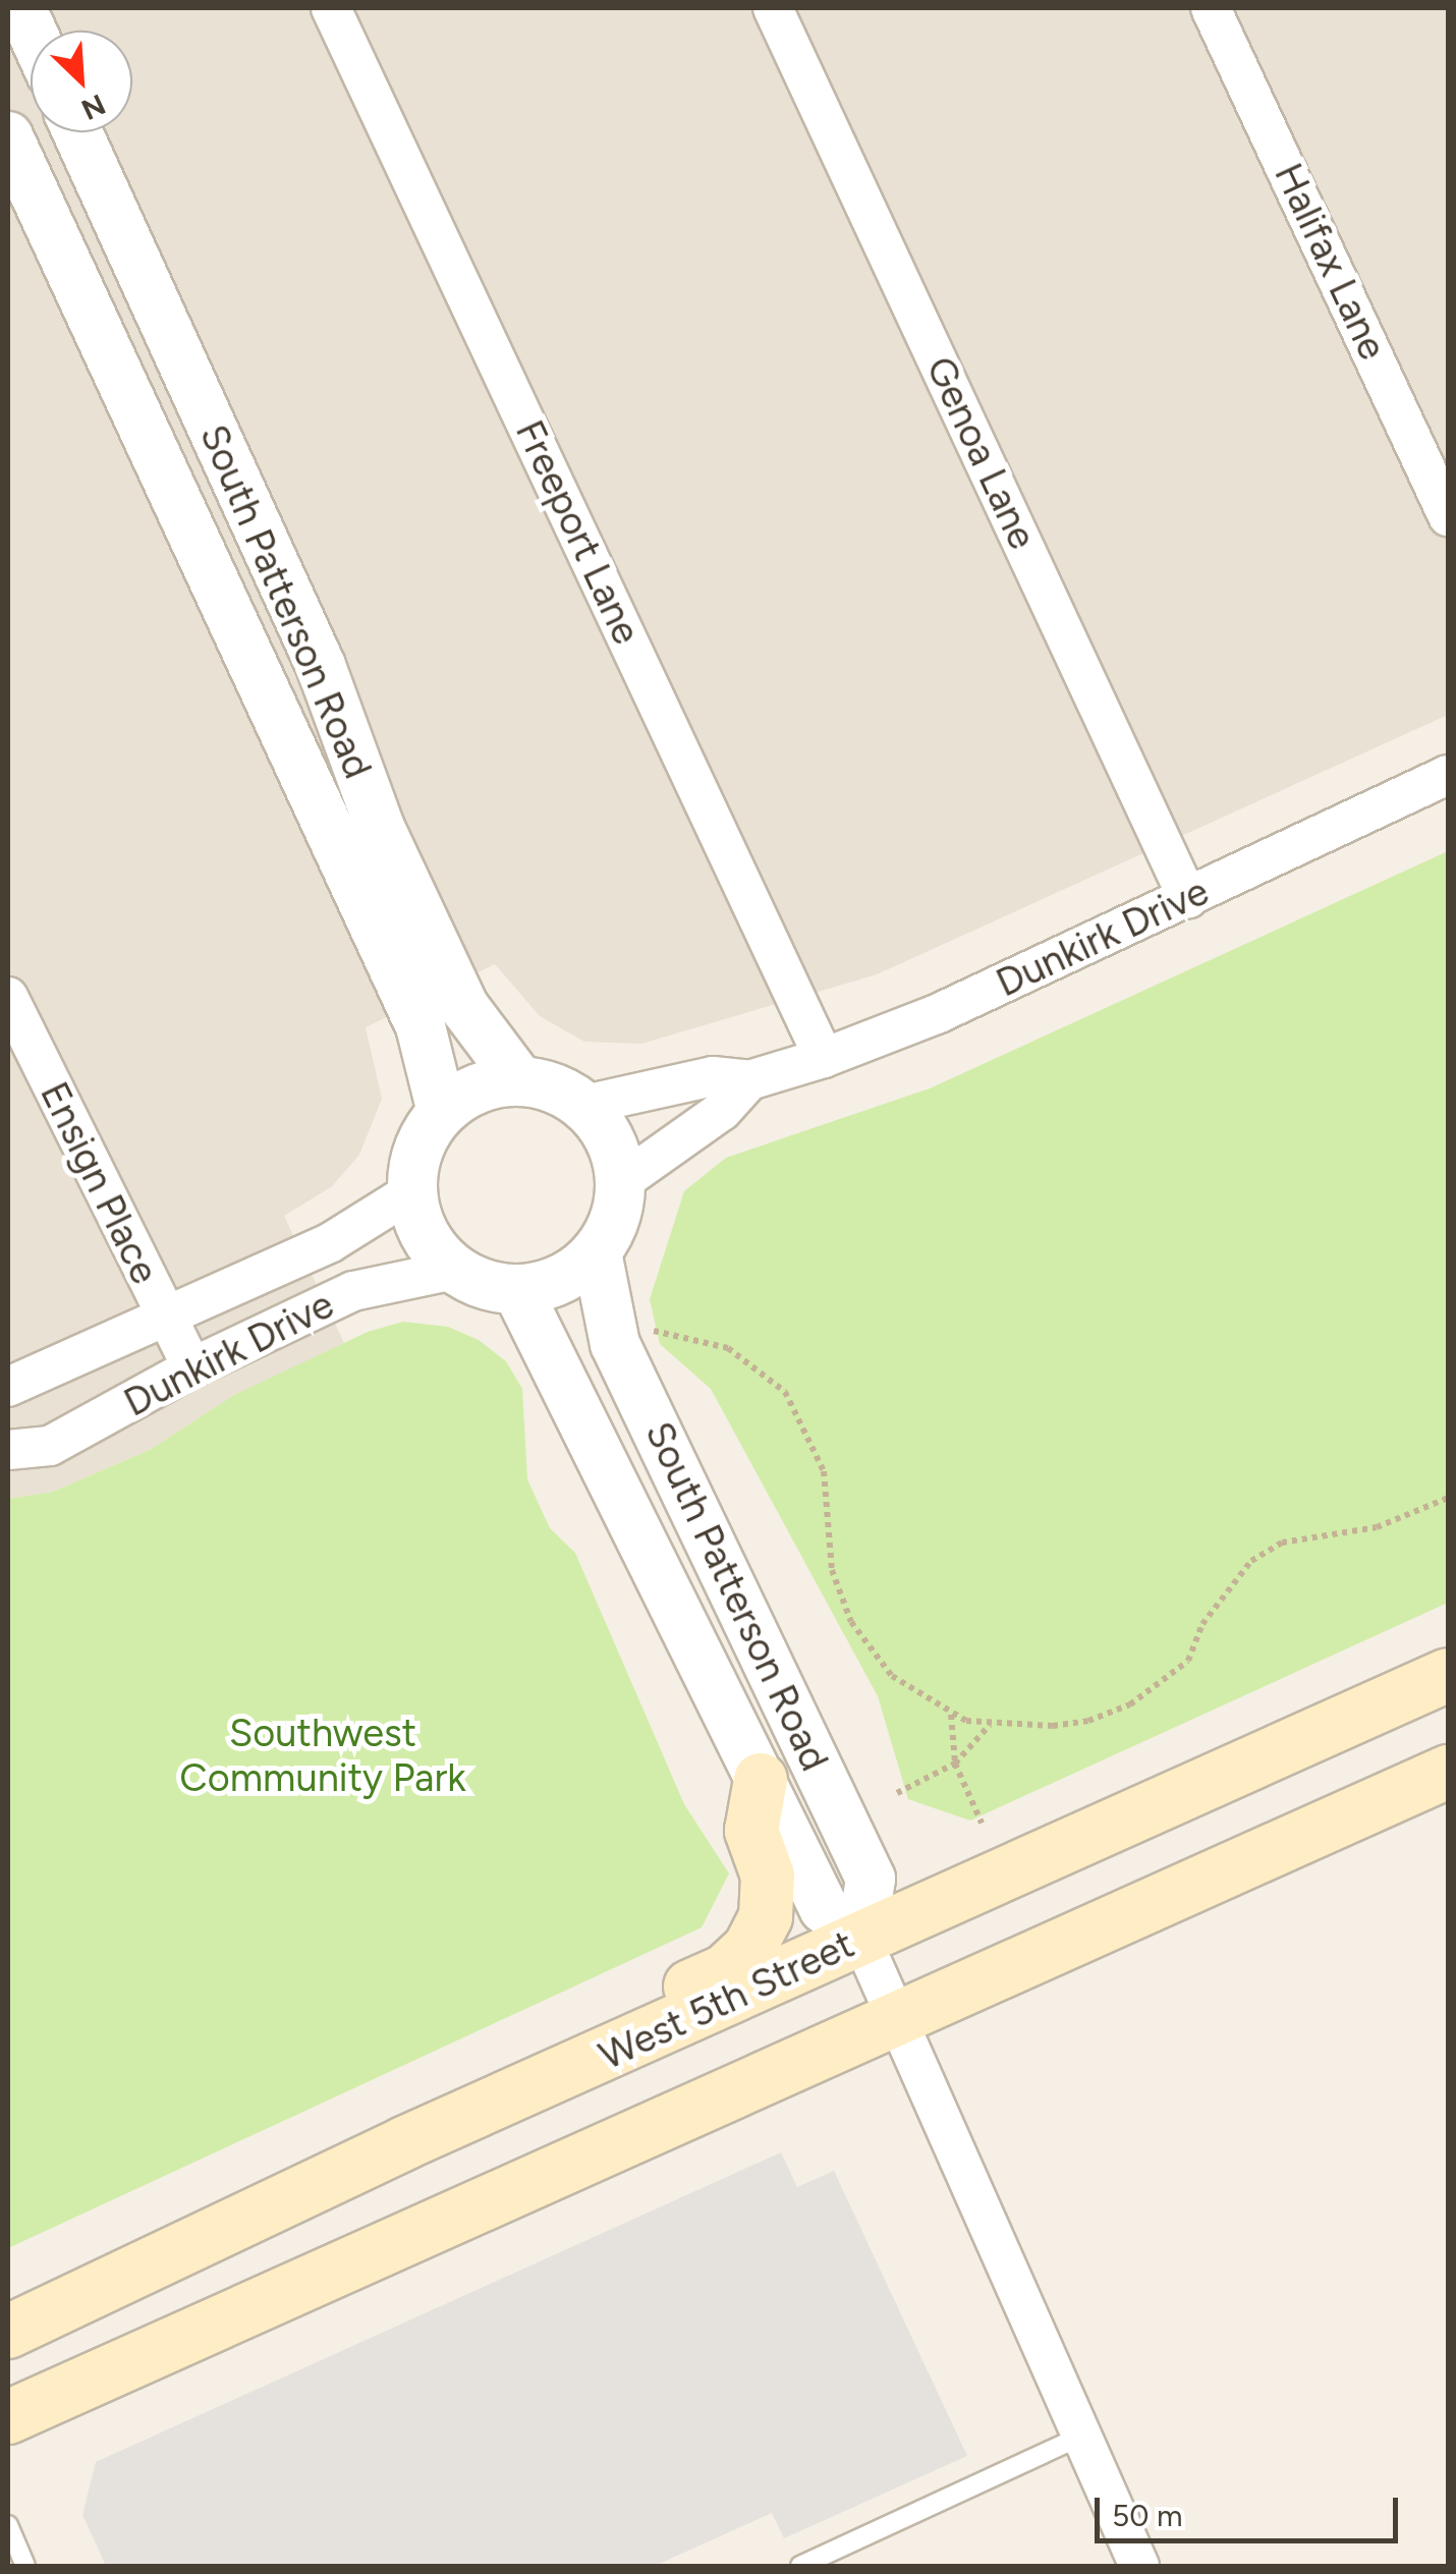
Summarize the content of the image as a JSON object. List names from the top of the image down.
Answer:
{
  "streets": {
    "main road": ["West 5th Street"],
    "street": [
      "Halifax Lane",
      "Genoa Lane",
      "Freeport Lane",
      "South Patterson Road",
      "Dunkirk Drive",
      "Ensign Place"
    ]
  },
  "crossings": [
    ["Genoa Lane", "Dunkirk Drive"],
    ["Freeport Lane", "Dunkirk Drive"],
    ["South Patterson Road", "Dunkirk Drive"],
    ["South Patterson Road", "West 5th Street"],
    ["Dunkirk Drive", "Ensign Place"]
  ],
  "parks": ["Southwest Community Park"],
  "scale_bar": "50 m",
  "north": "bottom right"
}
